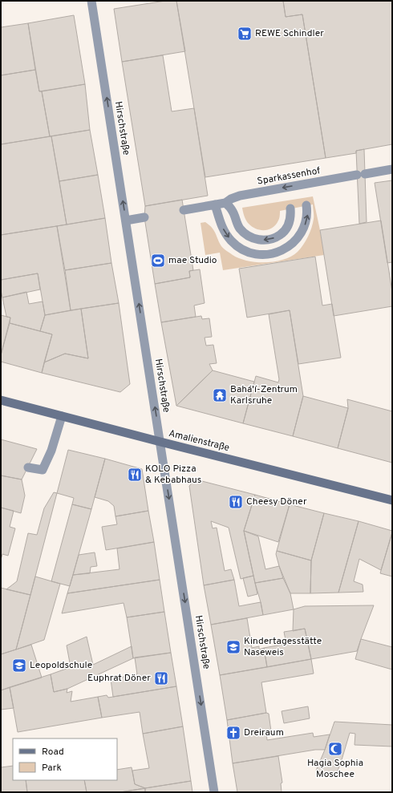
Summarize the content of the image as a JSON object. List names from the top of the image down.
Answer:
{
  "streets": {
    "main road": ["Amalienstraße"],
    "street": ["Hirschstraße", "Sparkassenhof"]
  },
  "crossings": [
    ["Hirschstraße", "Amalienstraße"]
  ],
  "one_way": ["Sparkassenhof"],
  "places": {
    "supermarket": ["REWE Schindler"],
    "sports": ["mae Studio"],
    "temple": ["Bahá'í-Zentrum Karlsruhe"],
    "restaurant": ["KOLO Pizza & Kebabhaus", "Cheesy Döner", "Euphrat Döner"],
    "school or university": ["Kindertagesstätte Naseweis", "Leopoldschule"],
    "church": ["Dreiraum"],
    "mosque": ["Hagia Sophia Moschee"]
  },
  "legend": ["Road", "Park"]
}
